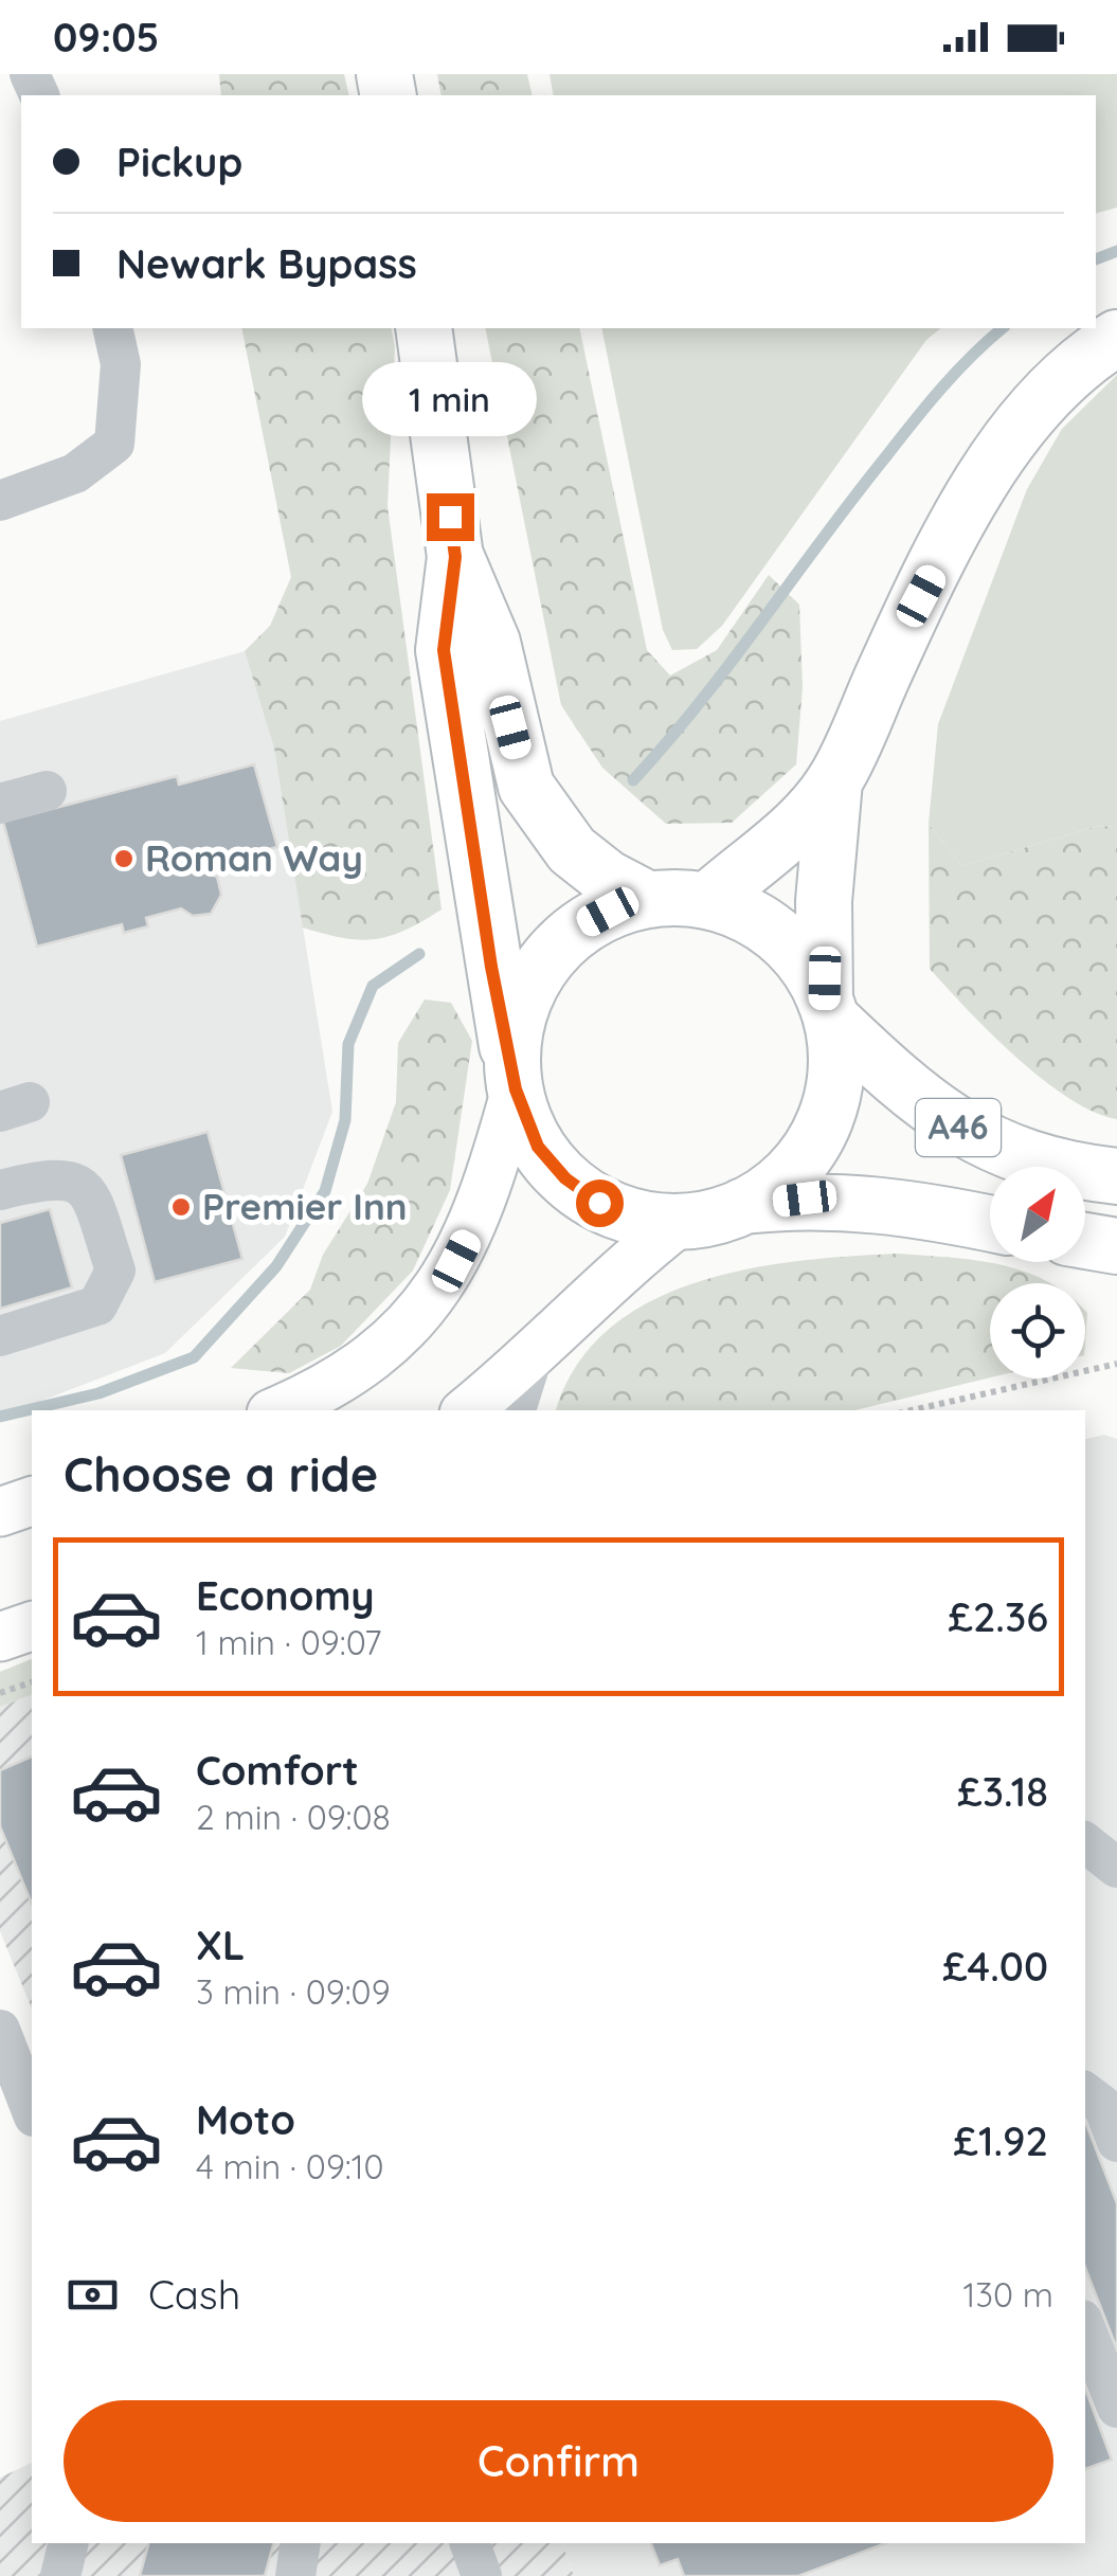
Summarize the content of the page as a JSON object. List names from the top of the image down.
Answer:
{
  "streets": {
    "highway": ["A46"]
  },
  "places": ["Roman Way", "Premier Inn"],
  "north": "top right",
  "page": {
    "status": "09:05",
    "banner": ["Pickup", "Newark Bypass"],
    "bubble": "1 min",
    "heading": "Choose a ride",
    "list": [
      {
        "name": "Economy",
        "note": "1 min · 09:07",
        "value": "£2.36"
      },
      {
        "name": "Comfort",
        "note": "2 min · 09:08",
        "value": "£3.18"
      },
      {
        "name": "XL",
        "note": "3 min · 09:09",
        "value": "£4.00"
      },
      {
        "name": "Moto",
        "note": "4 min · 09:10",
        "value": "£1.92"
      }
    ],
    "pay": ["Cash", "130 m"],
    "buttons": "Confirm"
  }
}
